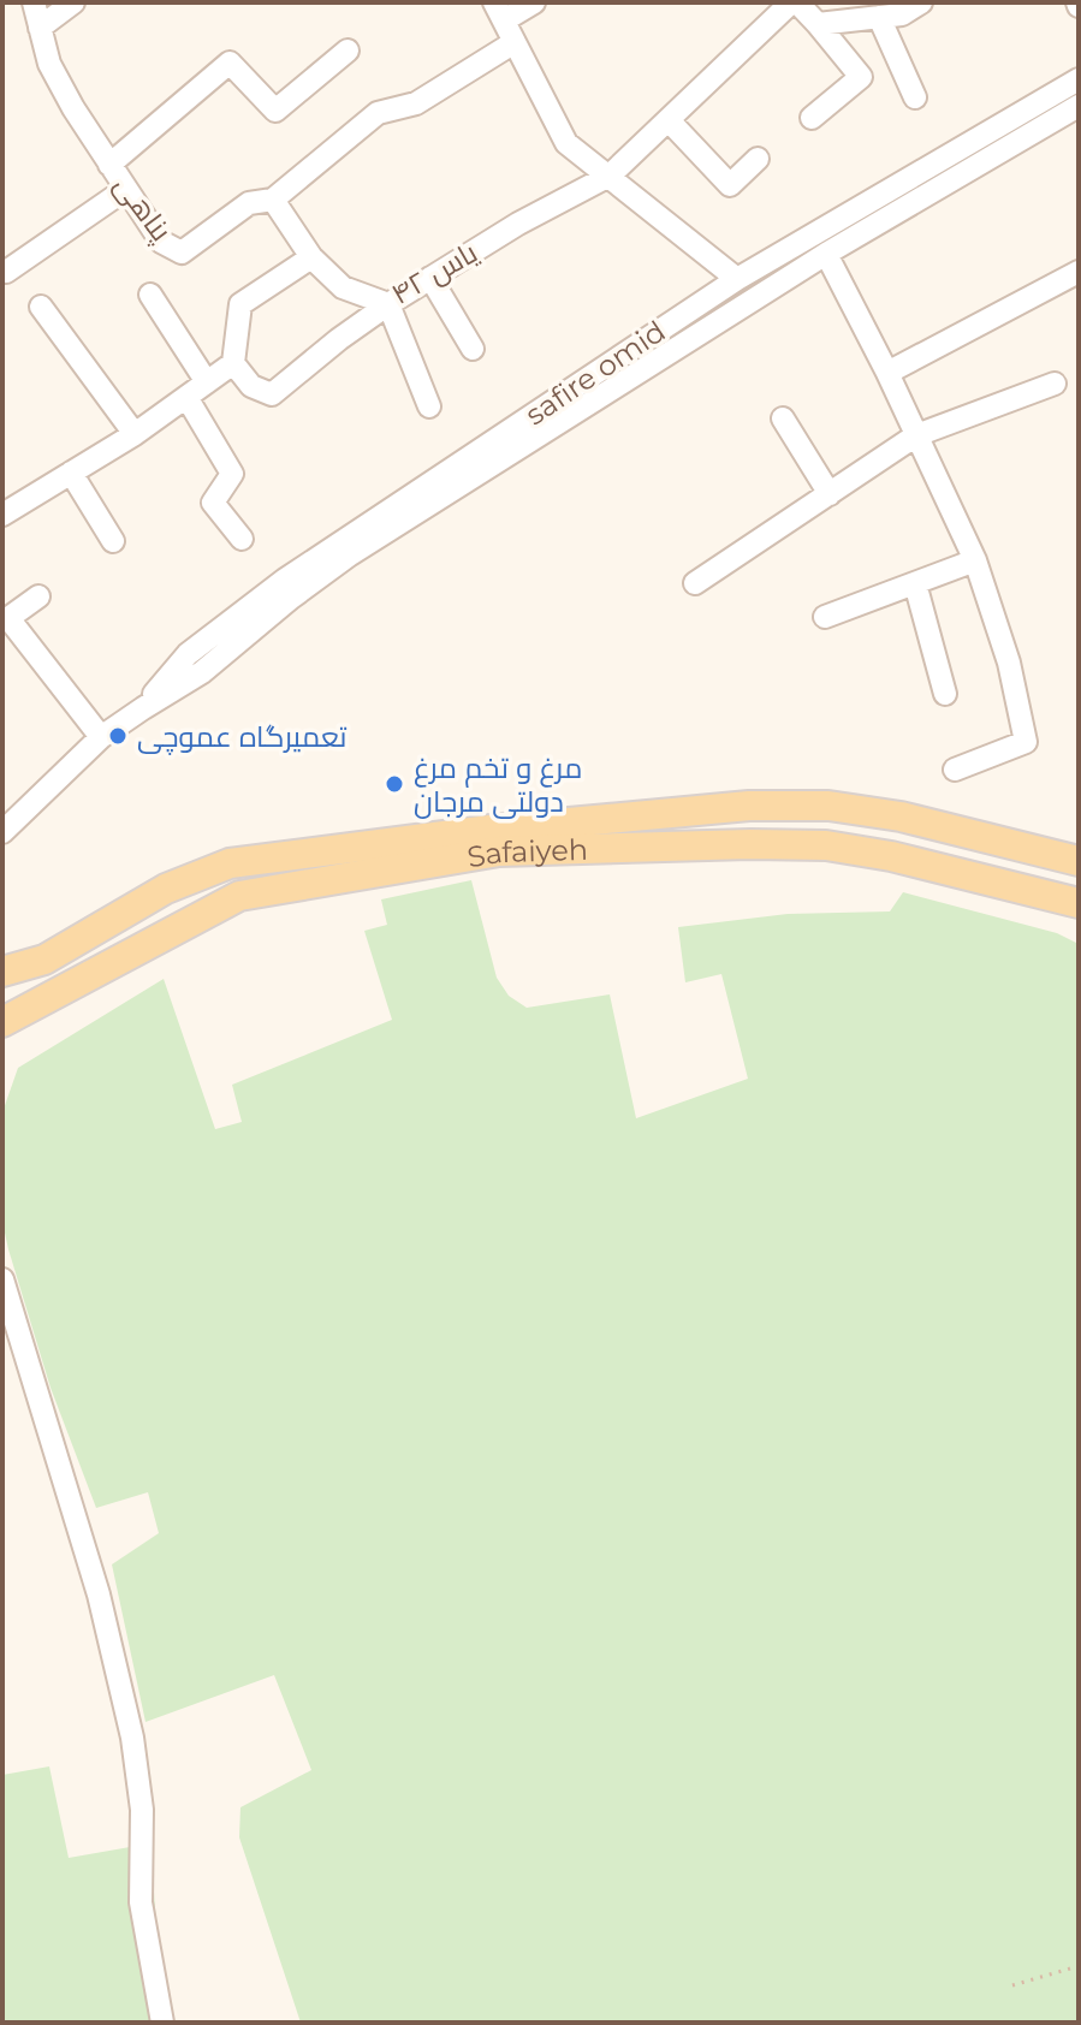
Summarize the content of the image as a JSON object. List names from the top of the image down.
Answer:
{
  "streets": {
    "main road": ["Safaiyeh"],
    "street": ["پناهی", "یاس ۴۲", "safire omid"]
  },
  "places": ["تعمیرگاه عموچی", "مرغ و تخم مرغ دولتی مرجان"]
}
